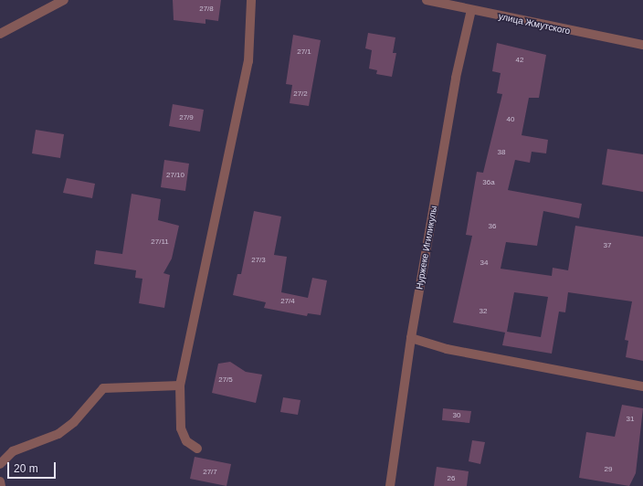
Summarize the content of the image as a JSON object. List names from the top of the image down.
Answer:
{
  "streets": {
    "street": ["улица Жмутского", "Нуржеке Игиликулы"]
  },
  "crossings": [
    ["улица Жмутского", "Нуржеке Игиликулы"]
  ],
  "house_numbers": [
    "27/8",
    "27/1",
    "42",
    "27/2",
    "27/9",
    "40",
    "38",
    "27/10",
    "36а",
    "36",
    "27/11",
    "37",
    "27/3",
    "34",
    "27/4",
    "32",
    "27/5",
    "30",
    "31",
    "29",
    "27/7",
    "26"
  ],
  "scale_bar": "20 m"
}
